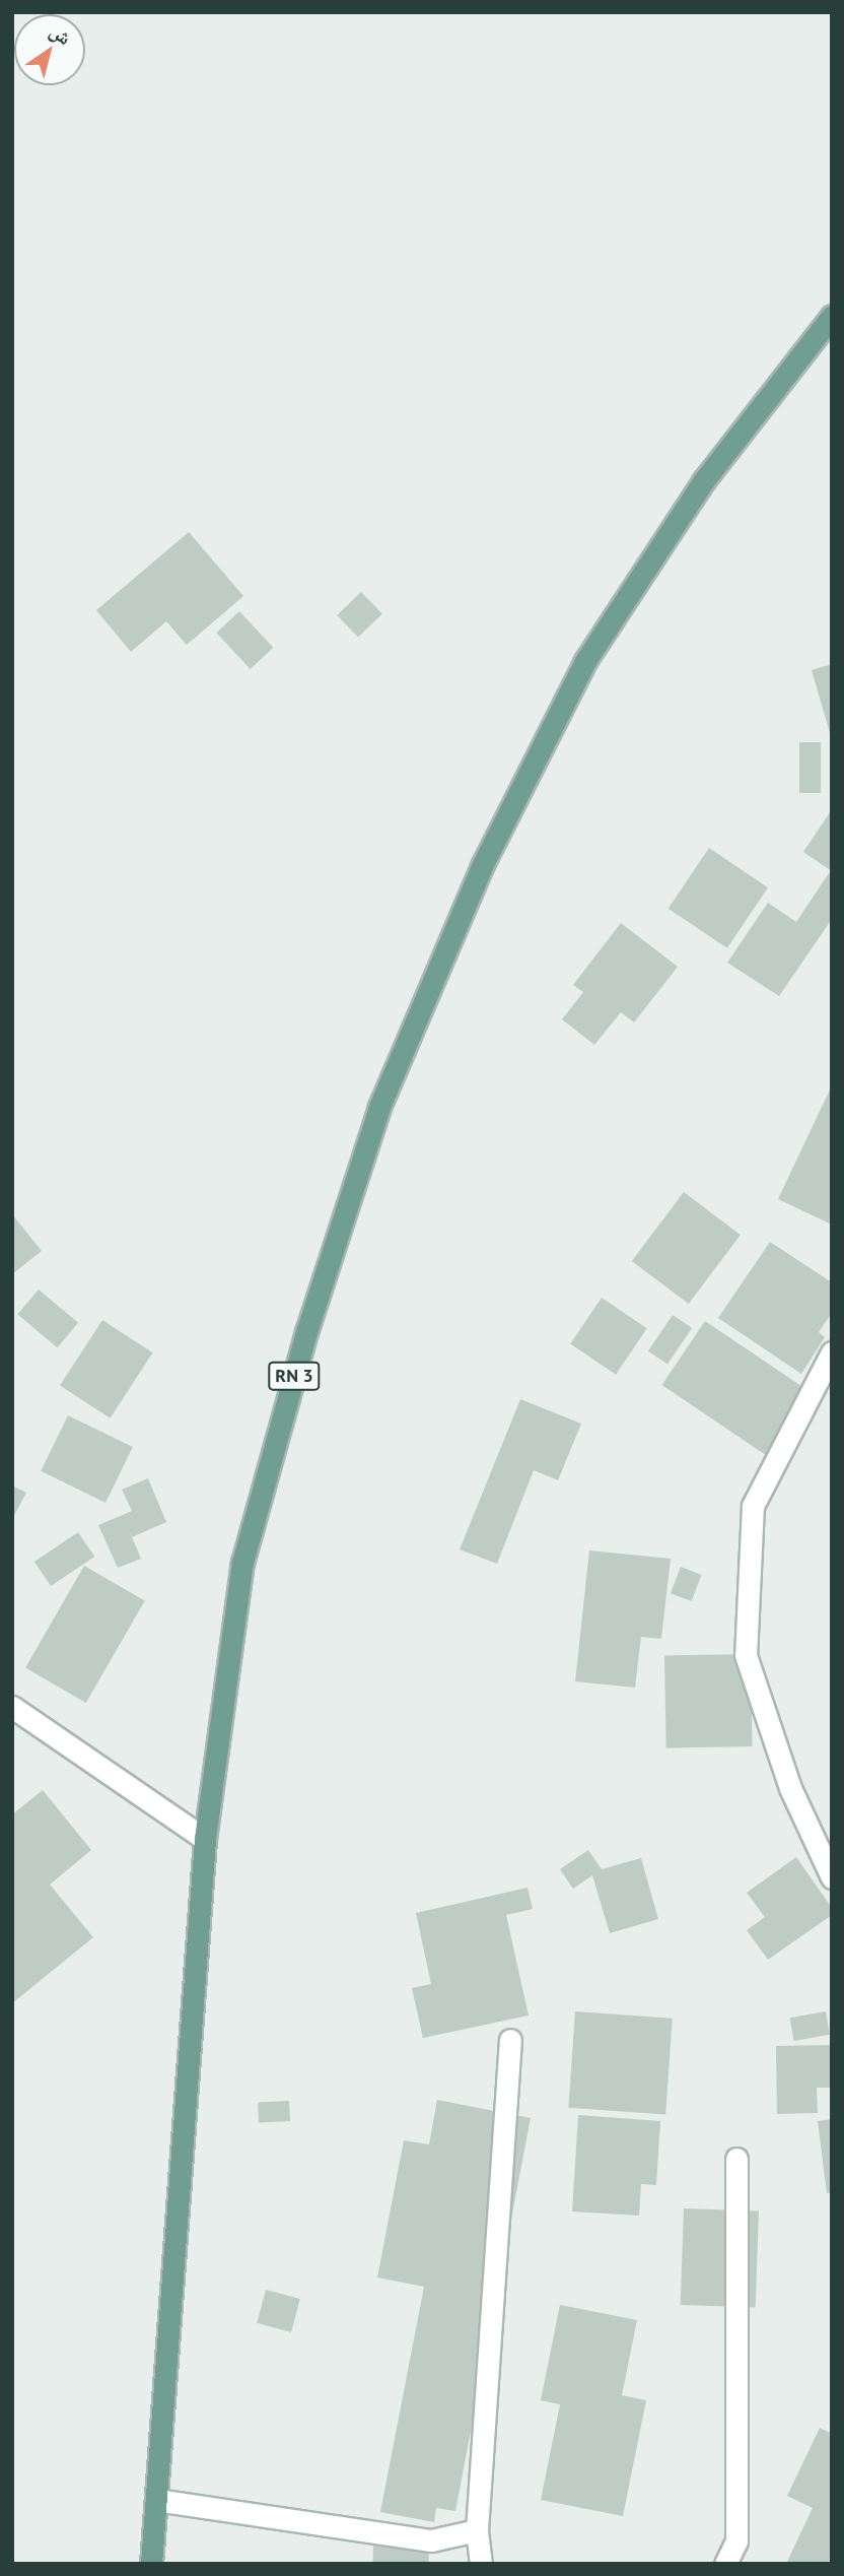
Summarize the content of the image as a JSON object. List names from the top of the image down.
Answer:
{
  "streets": {
    "main road": ["RN 3"]
  },
  "north": "top right"
}
